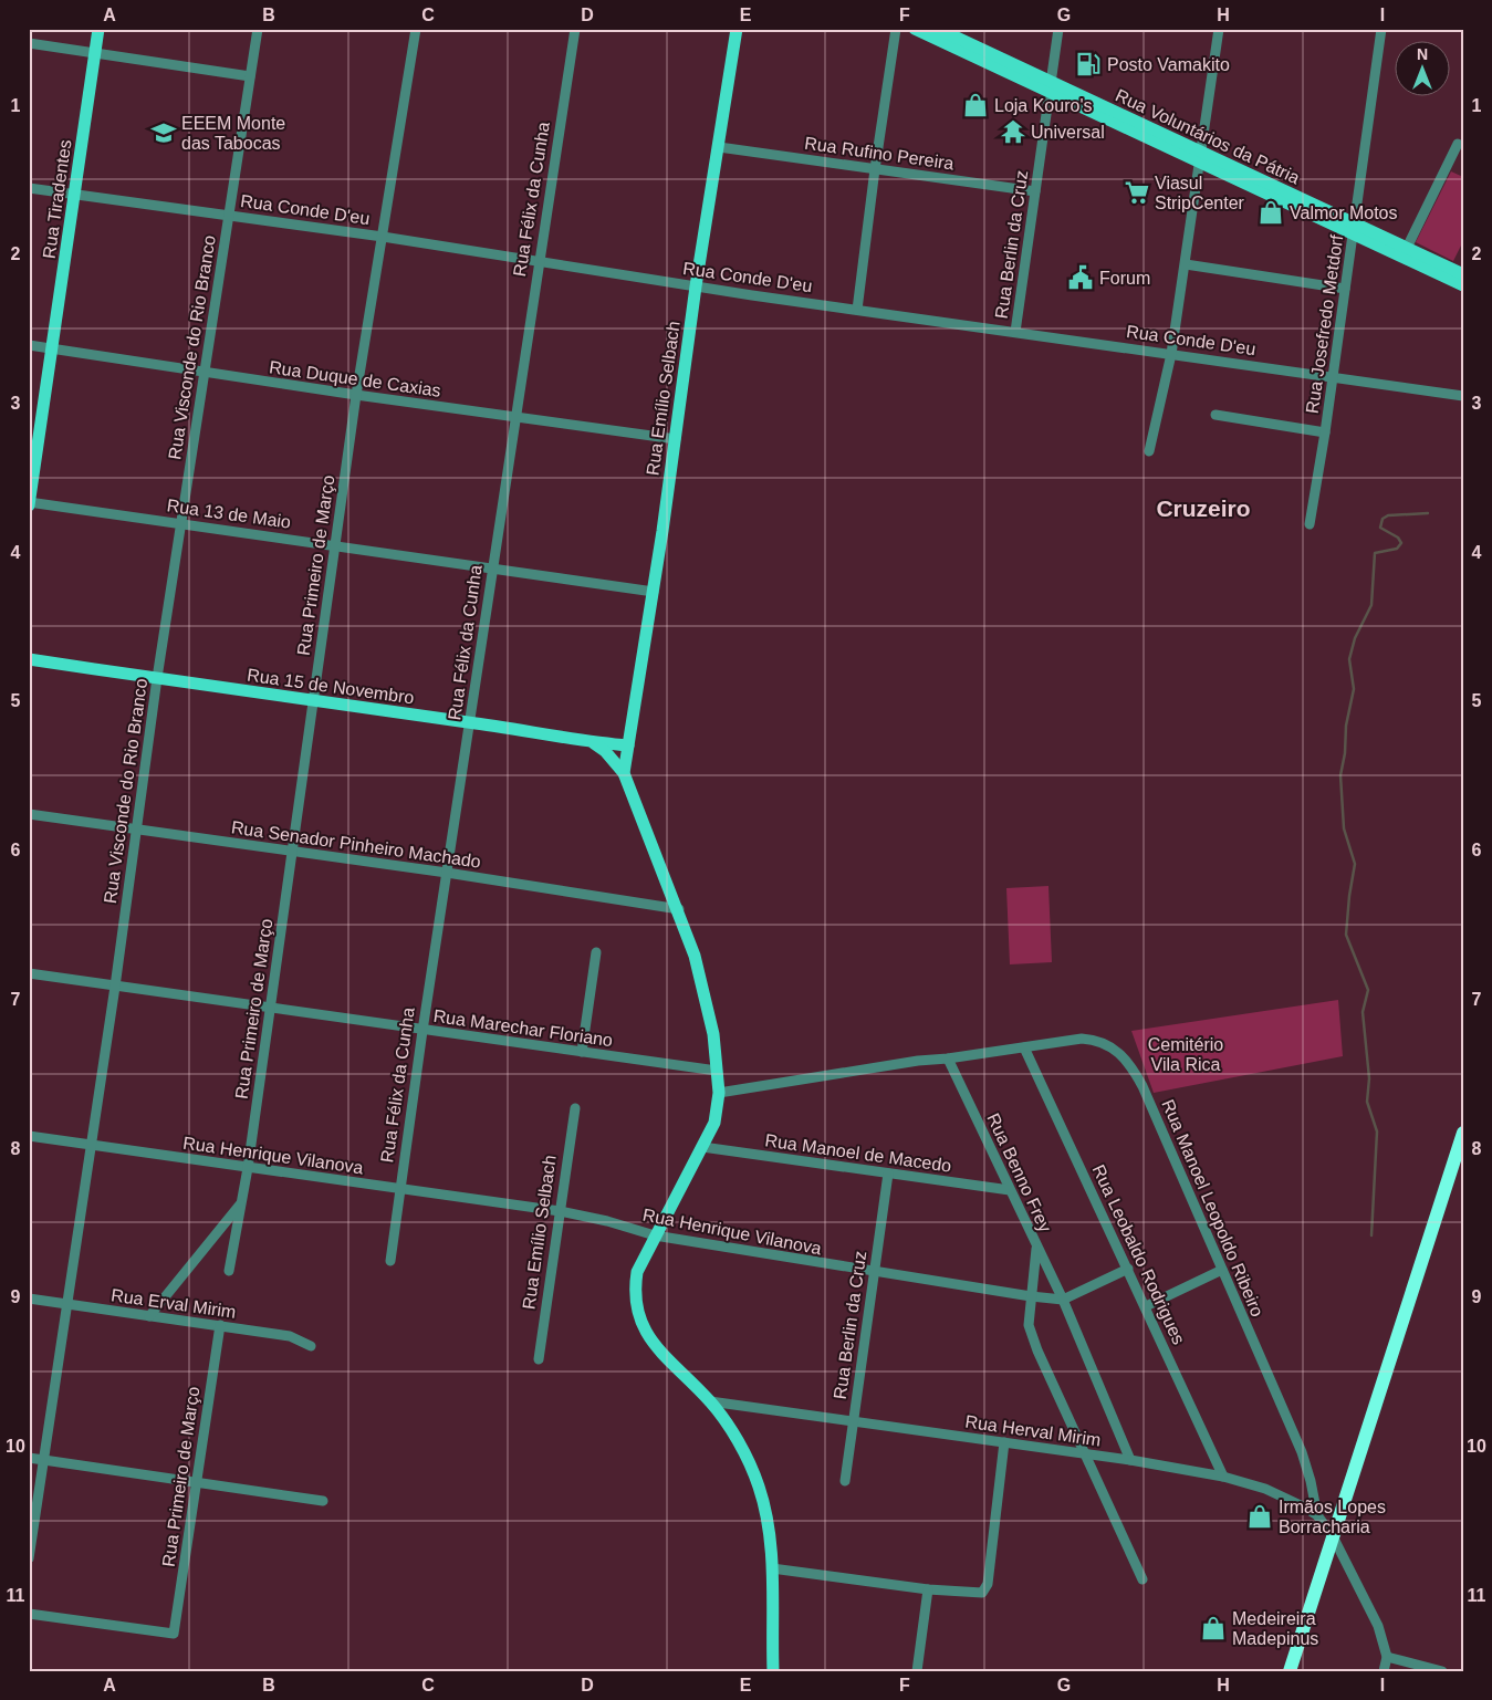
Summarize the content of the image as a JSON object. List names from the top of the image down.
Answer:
{
  "streets": {
    "main road": [
      "Rua Voluntários da Pátria",
      "Rua Tiradentes",
      "Rua Emílio Selbach",
      "Rua 15 de Novembro"
    ],
    "street": [
      "Rua Rufino Pereira",
      "Rua Félix da Cunha",
      "Rua Conde D'eu",
      "Rua Berlin da Cruz",
      "Rua Josefredo Metdorf",
      "Rua Visconde do Rio Branco",
      "Rua Duque de Caxias",
      "Rua 13 de Maio",
      "Rua Primeiro de Março",
      "Rua Senador Pinheiro Machado",
      "Rua Marechar Floriano",
      "Rua Manoel de Macedo",
      "Rua Henrique Vilanova",
      "Rua Benno Frey",
      "Rua Manoel Leopoldo Ribeiro",
      "Rua Leobaldo Rodrigues",
      "Rua Erval Mirim",
      "Rua Herval Mirim"
    ]
  },
  "crossings": [
    ["Rua Voluntários da Pátria", "Rua Berlin da Cruz"],
    ["Rua Voluntários da Pátria", "Rua Josefredo Metdorf"],
    ["Rua Rufino Pereira", "Rua Berlin da Cruz"],
    ["Rua Rufino Pereira", "Rua Emílio Selbach"],
    ["Rua Tiradentes", "Rua Conde D'eu"],
    ["Rua Tiradentes", "Rua Duque de Caxias"],
    ["Rua Tiradentes", "Rua 13 de Maio"],
    ["Rua Félix da Cunha", "Rua Conde D'eu"],
    ["Rua Félix da Cunha", "Rua Duque de Caxias"],
    ["Rua Félix da Cunha", "Rua 13 de Maio"],
    ["Rua Félix da Cunha", "Rua 15 de Novembro"],
    ["Rua Félix da Cunha", "Rua Senador Pinheiro Machado"],
    ["Rua Félix da Cunha", "Rua Marechar Floriano"],
    ["Rua Félix da Cunha", "Rua Henrique Vilanova"],
    ["Rua Conde D'eu", "Rua Berlin da Cruz"],
    ["Rua Conde D'eu", "Rua Josefredo Metdorf"],
    ["Rua Conde D'eu", "Rua Visconde do Rio Branco"],
    ["Rua Conde D'eu", "Rua Emílio Selbach"],
    ["Rua Conde D'eu", "Rua Primeiro de Março"],
    ["Rua Berlin da Cruz", "Rua Manoel de Macedo"],
    ["Rua Berlin da Cruz", "Rua Henrique Vilanova"],
    ["Rua Berlin da Cruz", "Rua Herval Mirim"],
    ["Rua Visconde do Rio Branco", "Rua Duque de Caxias"],
    ["Rua Visconde do Rio Branco", "Rua 13 de Maio"],
    ["Rua Visconde do Rio Branco", "Rua 15 de Novembro"],
    ["Rua Visconde do Rio Branco", "Rua Senador Pinheiro Machado"],
    ["Rua Visconde do Rio Branco", "Rua Marechar Floriano"],
    ["Rua Visconde do Rio Branco", "Rua Henrique Vilanova"],
    ["Rua Visconde do Rio Branco", "Rua Erval Mirim"],
    ["Rua Duque de Caxias", "Rua Emílio Selbach"],
    ["Rua Duque de Caxias", "Rua Primeiro de Março"],
    ["Rua Emílio Selbach", "Rua 13 de Maio"],
    ["Rua Emílio Selbach", "Rua 15 de Novembro"],
    ["Rua Emílio Selbach", "Rua Henrique Vilanova"],
    ["Rua 13 de Maio", "Rua Primeiro de Março"],
    ["Rua Primeiro de Março", "Rua 15 de Novembro"],
    ["Rua Primeiro de Março", "Rua Senador Pinheiro Machado"],
    ["Rua Primeiro de Março", "Rua Marechar Floriano"],
    ["Rua Primeiro de Março", "Rua Henrique Vilanova"],
    ["Rua Primeiro de Março", "Rua Erval Mirim"],
    ["Rua Manoel de Macedo", "Rua Benno Frey"],
    ["Rua Henrique Vilanova", "Rua Benno Frey"],
    ["Rua Benno Frey", "Rua Manoel Leopoldo Ribeiro"],
    ["Rua Benno Frey", "Rua Herval Mirim"],
    ["Rua Manoel Leopoldo Ribeiro", "Rua Leobaldo Rodrigues"],
    ["Rua Manoel Leopoldo Ribeiro", "Rua Herval Mirim"],
    ["Rua Leobaldo Rodrigues", "Rua Herval Mirim"]
  ],
  "districts": ["Cruzeiro"],
  "parks": ["Cemitério Vila Rica"],
  "places": {
    "fuel station": ["Posto Vamakito"],
    "shop": [
      "Loja Kouro's",
      "Valmor Motos",
      "Irmãos Lopes Borracharia",
      "Medeireira Madepinus"
    ],
    "temple": ["Universal"],
    "school or university": ["EEEM Monte das Tabocas"],
    "supermarket": ["Viasul StripCenter"],
    "public building": ["Forum"]
  },
  "north": "top",
  "grid": {
    "columns": [
      "A",
      "B",
      "C",
      "D",
      "E",
      "F",
      "G",
      "H",
      "I"
    ],
    "rows": [
      "1",
      "2",
      "3",
      "4",
      "5",
      "6",
      "7",
      "8",
      "9",
      "10",
      "11"
    ]
  }
}
